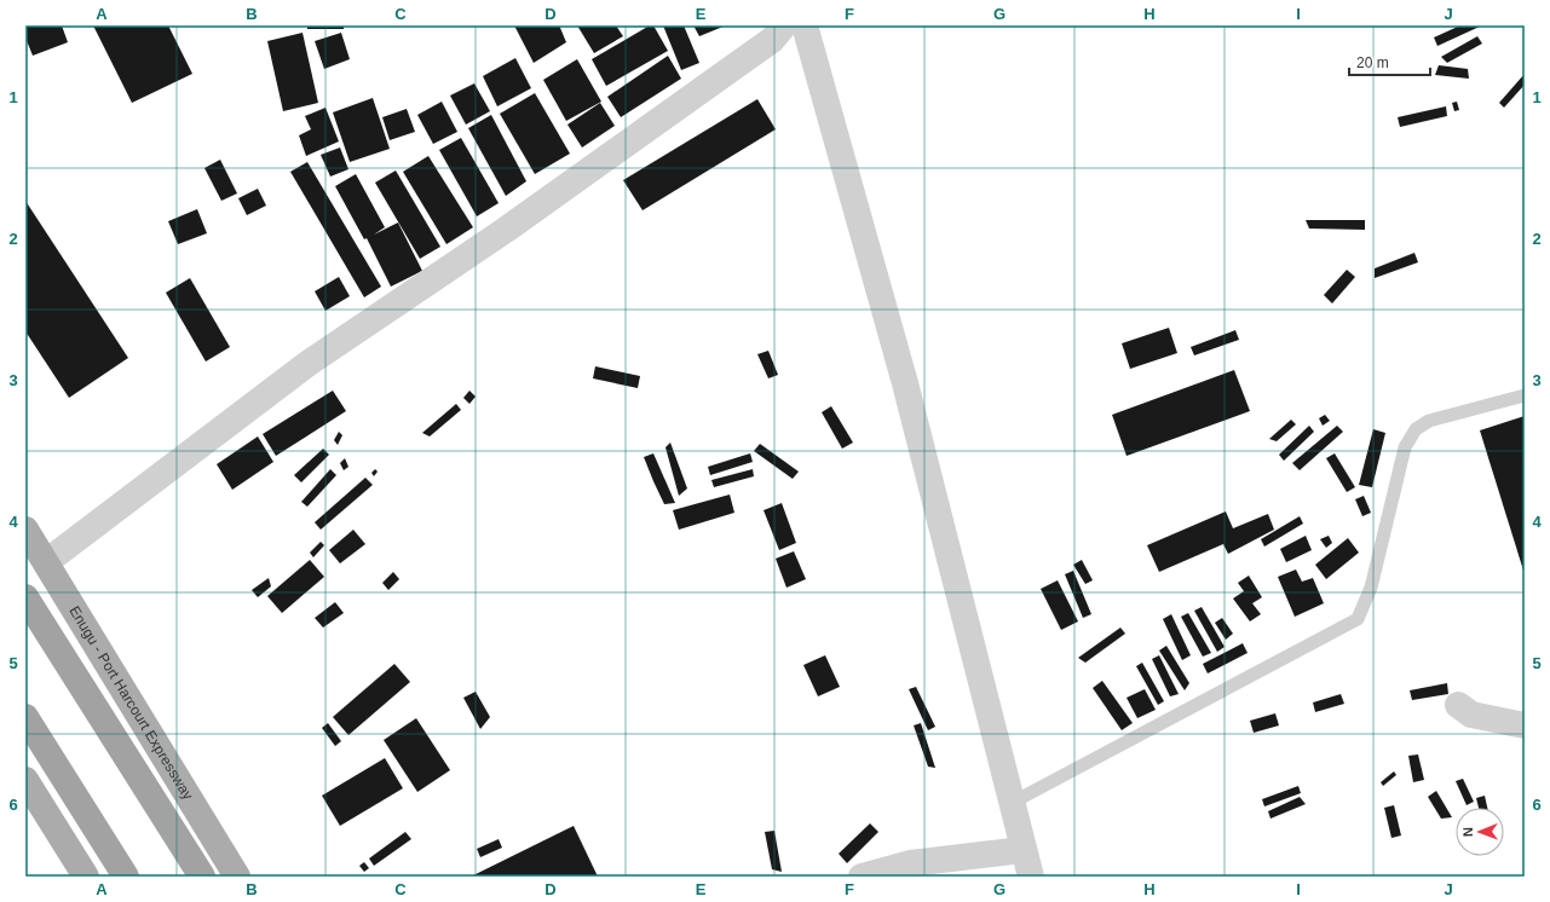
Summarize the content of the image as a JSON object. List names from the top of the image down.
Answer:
{
  "streets": {
    "highway": ["Enugu - Port Harcourt Expressway"]
  },
  "scale_bar": "20 m",
  "north": "left",
  "grid": {
    "columns": [
      "A",
      "B",
      "C",
      "D",
      "E",
      "F",
      "G",
      "H",
      "I",
      "J"
    ],
    "rows": [
      "1",
      "2",
      "3",
      "4",
      "5",
      "6"
    ]
  }
}
